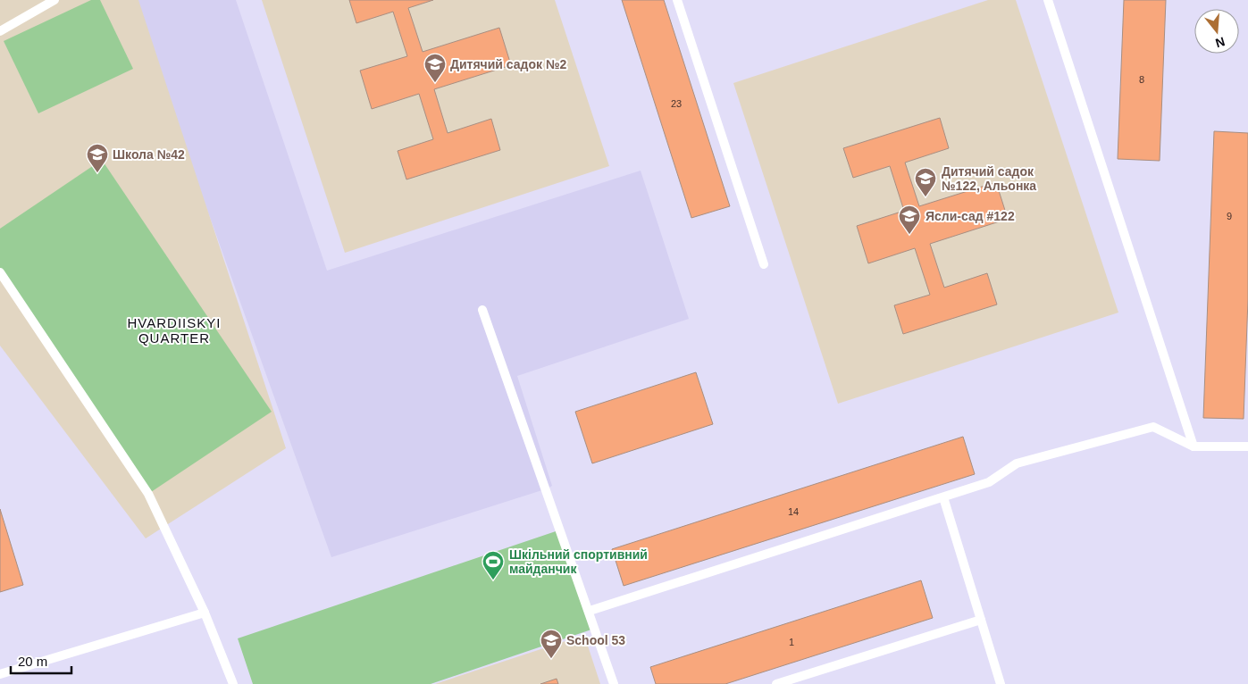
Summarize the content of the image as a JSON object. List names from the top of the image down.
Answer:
{
  "districts": ["HVARDIISKYI QUARTER"],
  "places": {
    "school or university": [
      "Дитячий садок №2",
      "Школа №42",
      "Дитячий садок №122, Альонка",
      "Ясли-сад #122",
      "School 53"
    ],
    "sports": ["Шкільний спортивний майданчик"]
  },
  "house_numbers": [
    "8",
    "23",
    "9",
    "14",
    "1"
  ],
  "scale_bar": "20 m",
  "north": "bottom"
}
